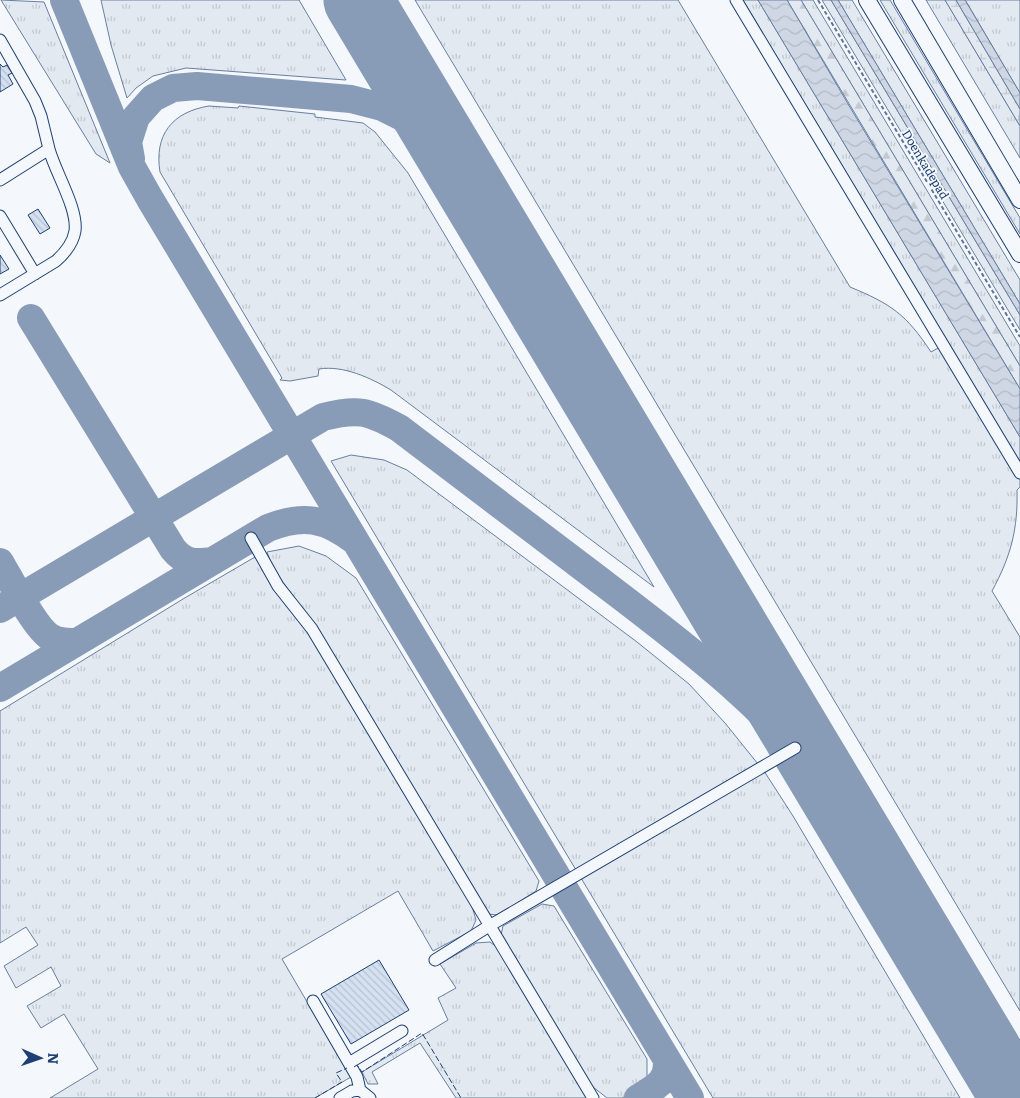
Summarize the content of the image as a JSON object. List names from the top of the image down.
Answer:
{
  "streets": {
    "path": ["Doenkadepad"]
  },
  "north": "right"
}
